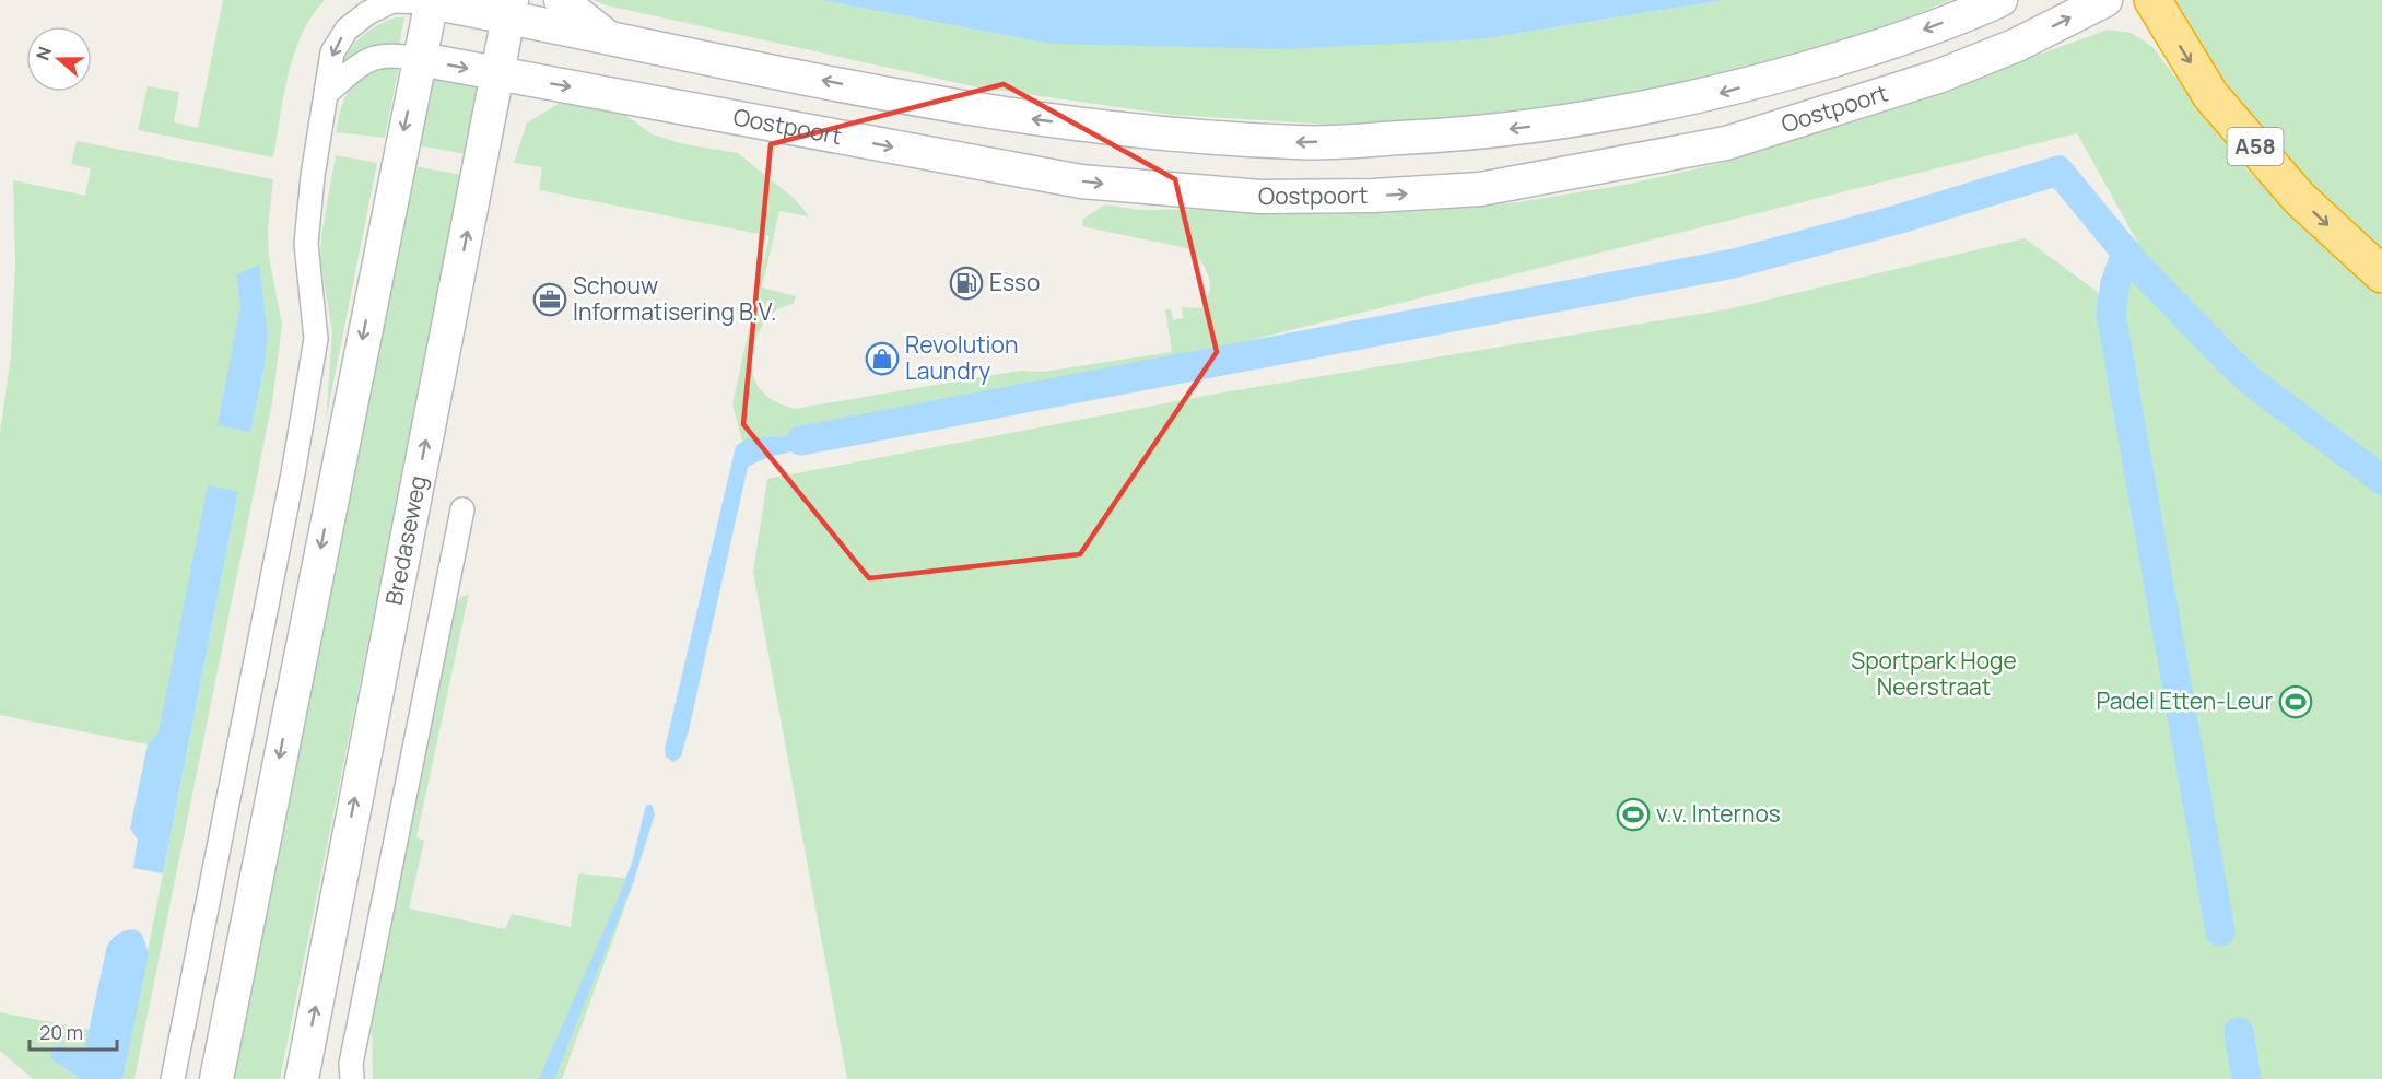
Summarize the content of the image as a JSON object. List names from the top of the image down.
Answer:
{
  "streets": {
    "highway": ["A58"],
    "main road": ["Oostpoort", "Bredaseweg"]
  },
  "crossings": [
    ["Oostpoort", "Bredaseweg"]
  ],
  "parks": ["Sportpark Hoge Neerstraat"],
  "places": {
    "fuel station": ["Esso"],
    "office": ["Schouw Informatisering B.V."],
    "shop": ["Revolution Laundry"],
    "sports": ["Padel Etten-Leur", "v.v. Internos"]
  },
  "scale_bar": "20 m",
  "north": "left"
}
